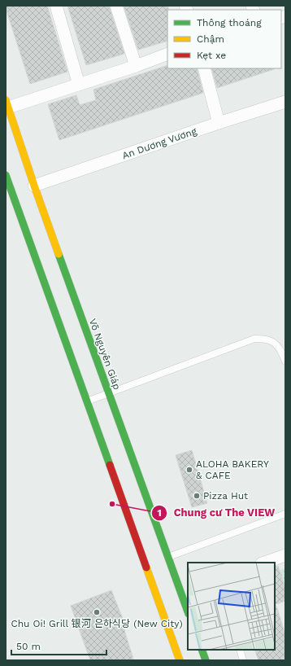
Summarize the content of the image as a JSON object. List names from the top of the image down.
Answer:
{
  "streets": {
    "main road": ["Võ Nguyên Giáp"],
    "street": ["An Dương Vương"]
  },
  "crossings": [
    ["An Dương Vương", "Võ Nguyên Giáp"]
  ],
  "places": [
    "ALOHA BAKERY & CAFE",
    "Pizza Hut",
    "Chung cư The VIEW",
    "Chu Oi! Grill 银河 은하식당 (New City)"
  ],
  "legend": ["Thông thoáng", "Chậm", "Kẹt xe"],
  "scale_bar": "50 m"
}
